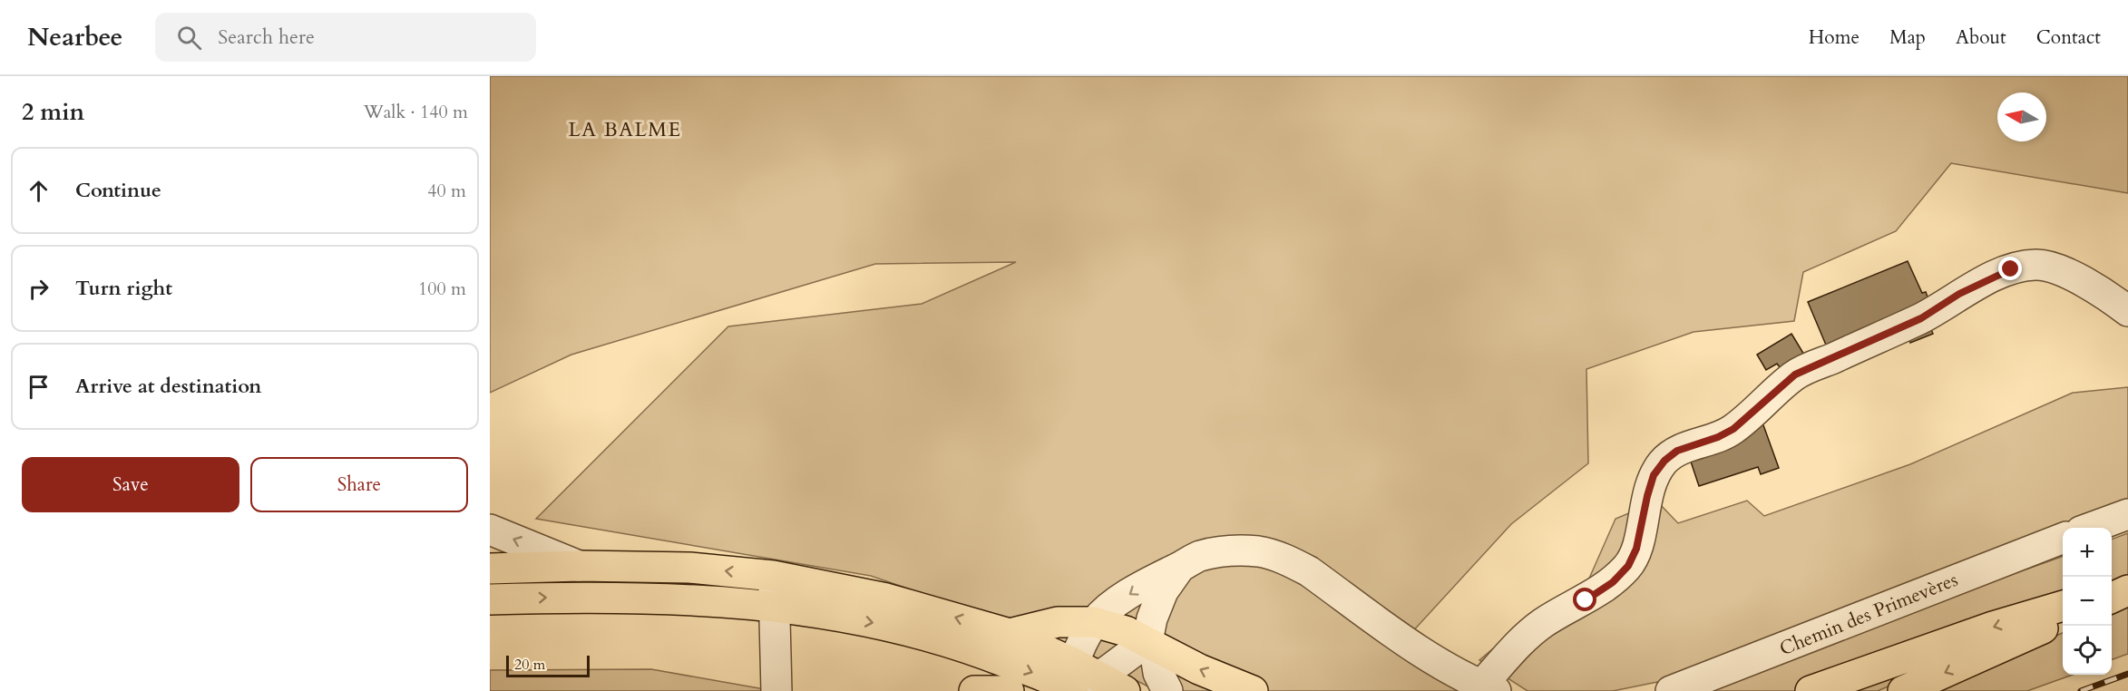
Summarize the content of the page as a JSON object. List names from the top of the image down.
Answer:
{
  "streets": {
    "street": ["Chemin des Primevères"]
  },
  "districts": ["LA BALME"],
  "scale_bar": "20 m",
  "north": "left",
  "page": {
    "header": "Nearbee",
    "search": "Search here",
    "nav": [
      "Home",
      "Map",
      "About",
      "Contact"
    ],
    "heading": ["2 min", "Walk · 140 m"],
    "list": [
      ["Continue", "40 m"],
      ["Turn right", "100 m"],
      "Arrive at destination"
    ],
    "buttons": ["Save", "Share"],
    "map_buttons": ["+", "−"],
    "scale": "20 m"
  }
}
